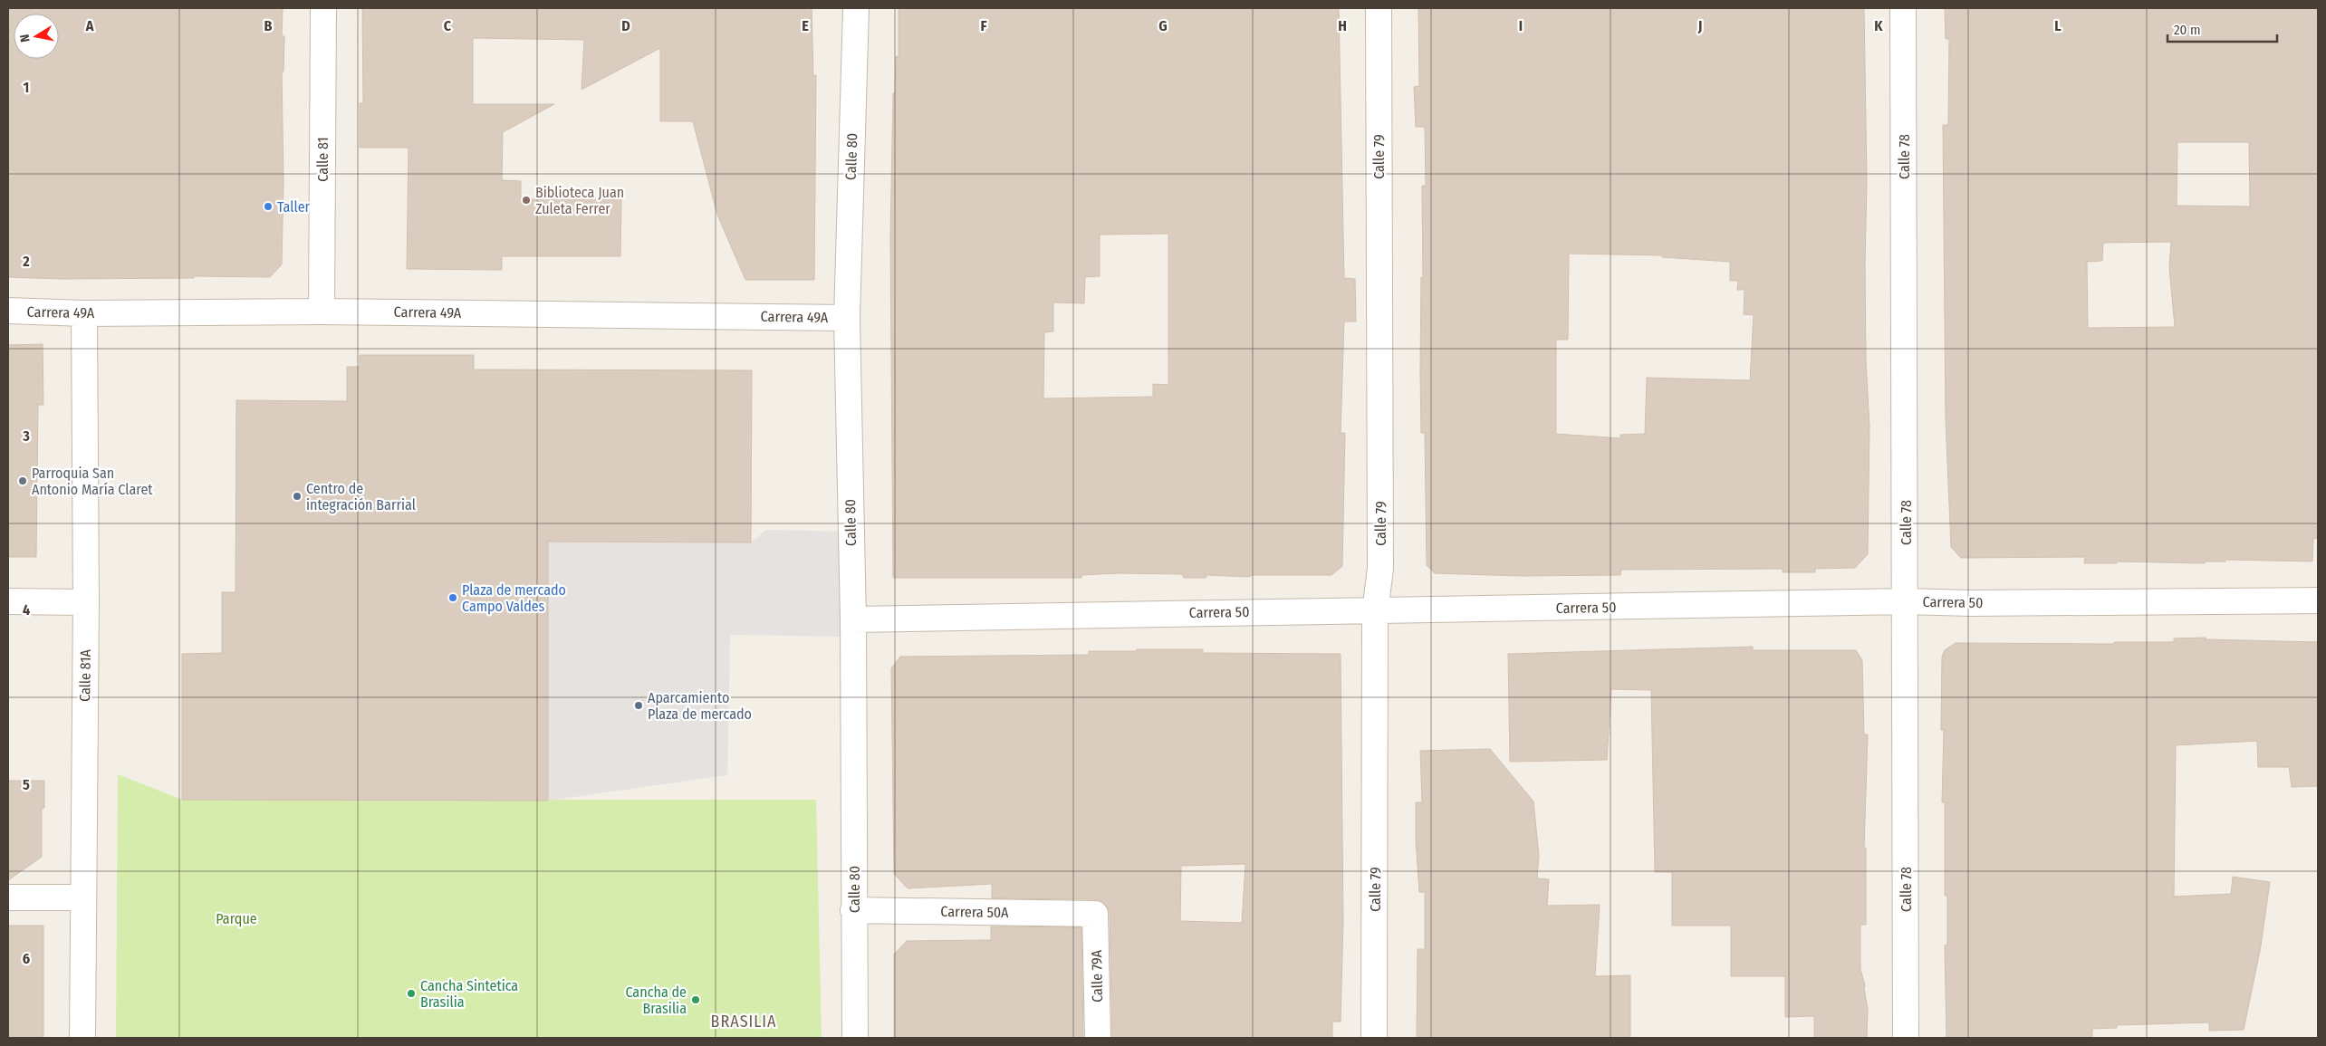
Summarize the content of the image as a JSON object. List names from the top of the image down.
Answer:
{
  "streets": {
    "street": [
      "Calle 80",
      "Calle 79",
      "Calle 78",
      "Calle 81",
      "Carrera 49A",
      "Carrera 50",
      "Calle 81A",
      "Carrera 50A",
      "Calle 79A"
    ]
  },
  "crossings": [
    ["Calle 80", "Carrera 49A"],
    ["Calle 80", "Carrera 50"],
    ["Calle 80", "Carrera 50A"],
    ["Calle 79", "Carrera 50"],
    ["Calle 78", "Carrera 50"],
    ["Calle 81", "Carrera 49A"],
    ["Carrera 49A", "Calle 81A"],
    ["Carrera 50A", "Calle 79A"]
  ],
  "districts": ["BRASILIA"],
  "parks": ["Parque"],
  "places": [
    "Biblioteca Juan Zuleta Ferrer",
    "Taller",
    "Parroquia San Antonio María Claret",
    "Centro de integración Barrial",
    "Plaza de mercado Campo Valdes",
    "Aparcamiento Plaza de mercado",
    "Cancha Sintetica Brasilia",
    "Cancha de Brasilia"
  ],
  "scale_bar": "20 m",
  "north": "left",
  "grid": {
    "columns": [
      "A",
      "B",
      "C",
      "D",
      "E",
      "F",
      "G",
      "H",
      "I",
      "J",
      "K",
      "L"
    ],
    "rows": [
      "1",
      "2",
      "3",
      "4",
      "5",
      "6"
    ]
  }
}
